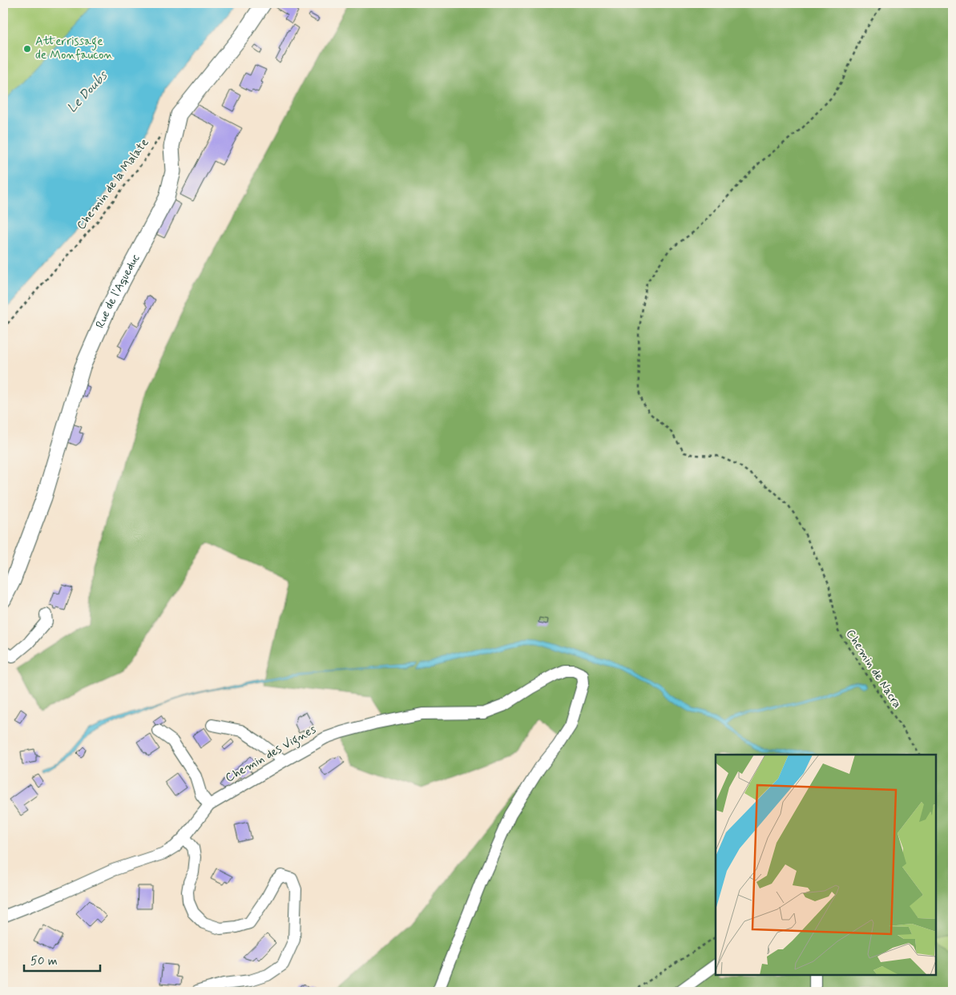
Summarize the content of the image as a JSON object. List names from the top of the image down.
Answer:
{
  "streets": {
    "street": ["Rue de l'Aqueduc", "Chemin des Vignes"],
    "path": ["Chemin de la Malate", "Chemin de Nacra"]
  },
  "water": ["Le Doubs"],
  "places": ["Atterrissage de Monfaucon"],
  "scale_bar": "50 m"
}
